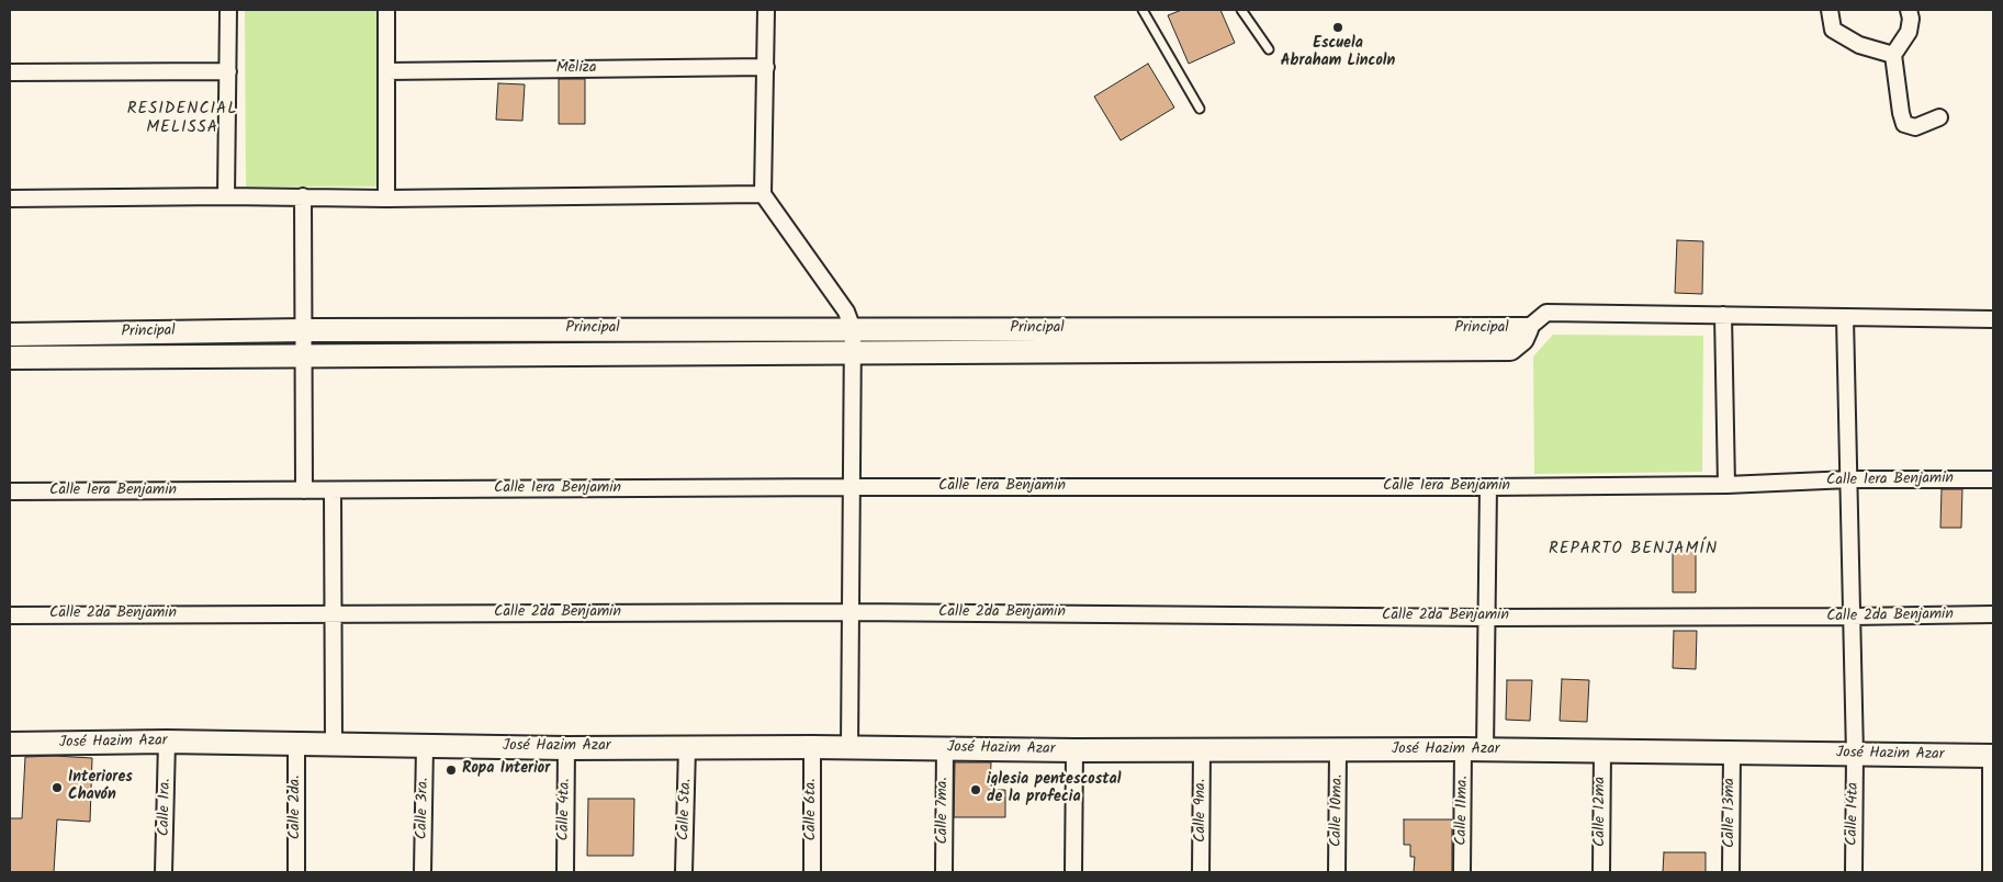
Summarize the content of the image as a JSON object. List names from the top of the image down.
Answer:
{
  "streets": {
    "street": [
      "Meliza",
      "Principal",
      "Calle 1era Benjamin",
      "Calle 2da Benjamin",
      "José Hazim Azar",
      "Calle 1ra.",
      "Calle 2da.",
      "Calle 3ra.",
      "Calle 4ta.",
      "Calle 5ta.",
      "Calle 6ta.",
      "Calle 7ma.",
      "Calle 9na.",
      "Calle 10ma.",
      "Calle 11ma.",
      "Calle 12ma",
      "Calle 13ma",
      "Calle 14ta"
    ]
  },
  "crossings": [
    ["Calle 1era Benjamin", "Calle 14ta"],
    ["Calle 2da Benjamin", "Calle 14ta"],
    ["José Hazim Azar", "Calle 1ra."],
    ["José Hazim Azar", "Calle 2da."],
    ["José Hazim Azar", "Calle 3ra."],
    ["José Hazim Azar", "Calle 4ta."],
    ["José Hazim Azar", "Calle 5ta."],
    ["José Hazim Azar", "Calle 6ta."],
    ["José Hazim Azar", "Calle 7ma."],
    ["José Hazim Azar", "Calle 9na."],
    ["José Hazim Azar", "Calle 10ma."],
    ["José Hazim Azar", "Calle 11ma."],
    ["José Hazim Azar", "Calle 12ma"],
    ["José Hazim Azar", "Calle 13ma"],
    ["José Hazim Azar", "Calle 14ta"]
  ],
  "districts": ["RESIDENCIAL MELISSA", "REPARTO BENJAMÍN"],
  "places": [
    "Escuela Abraham Lincoln",
    "Ropa Interior",
    "Interiores Chavón",
    "iglesia pentescostal de la profecia"
  ]
}
